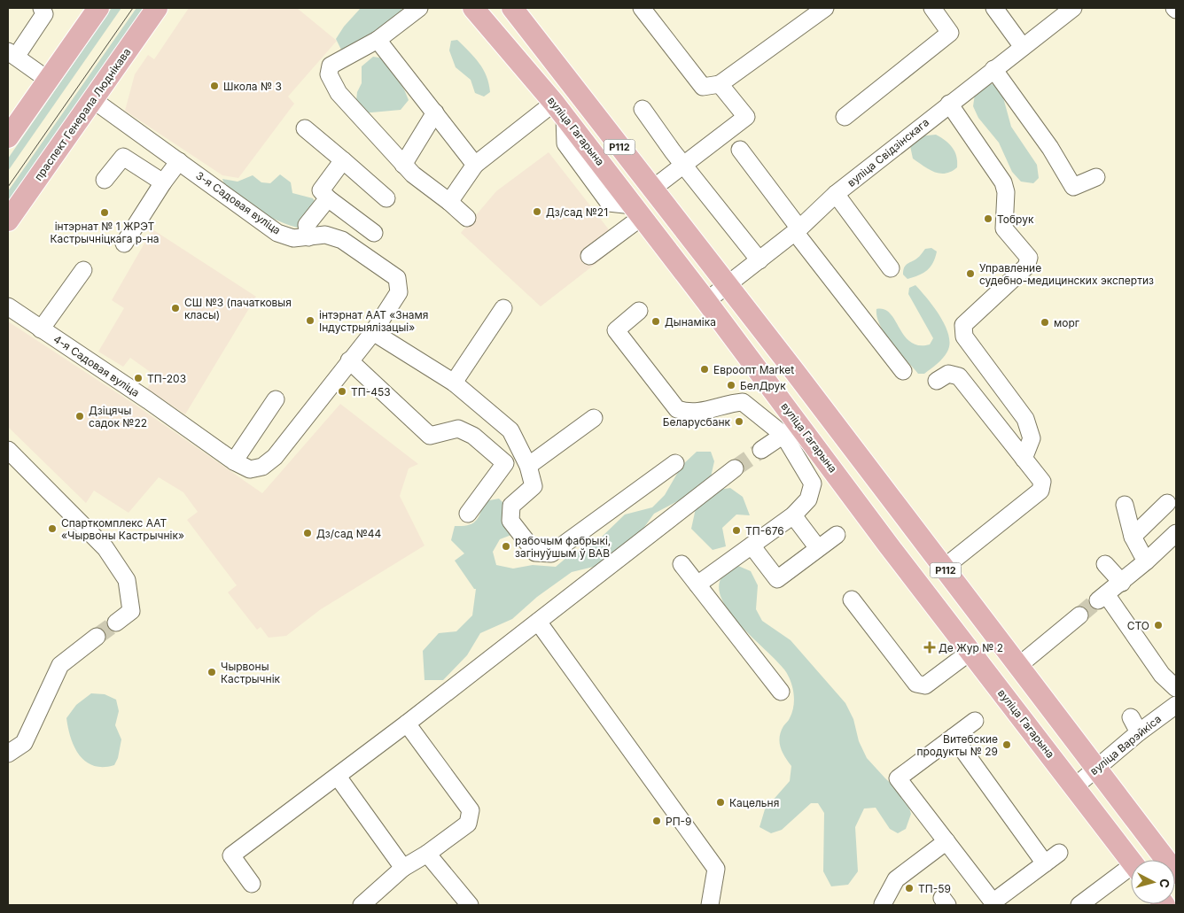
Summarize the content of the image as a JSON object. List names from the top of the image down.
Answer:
{
  "streets": {
    "main road": ["праспект Генерала Люднікава", "вуліца Гагарына", "Р112"],
    "street": [
      "вуліца Свідзінскага",
      "3-я Садовая вуліца",
      "4-я Садовая вуліца",
      "вуліца Варэйкіса"
    ]
  },
  "crossings": [
    ["праспект Генерала Люднікава", "3-я Садовая вуліца"],
    ["вуліца Гагарына", "вуліца Свідзінскага"],
    ["вуліца Гагарына", "вуліца Варэйкіса"],
    ["Р112", "вуліца Свідзінскага"],
    ["Р112", "вуліца Варэйкіса"],
    ["3-я Садовая вуліца", "4-я Садовая вуліца"]
  ],
  "places": {
    "other": [
      "Школа № 3",
      "Дз/сад №21",
      "інтэрнат № 1 ЖРЭТ Кастрычніцкага р-на",
      "Тобрук",
      "Управление судебно-медицинских экспертиз",
      "СШ №3 (пачатковыя класы)",
      "інтэрнат ААТ «Знамя Індустрыялізацыі»",
      "Дынаміка",
      "морг",
      "Евроопт Market",
      "ТП-203",
      "БелДрук",
      "ТП-453",
      "Дзіцячы садок №22",
      "Беларусбанк",
      "Спарткомплекс ААТ «Чырвоны Кастрычнік»",
      "ТП-676",
      "Дз/сад №44",
      "рабочым фабрыкі, загінуўшым ў ВАВ",
      "СТО",
      "Чырвоны Кастрычнік",
      "Витебские продукты № 29",
      "Кацельня",
      "РП-9",
      "ТП-59"
    ],
    "health": ["Де Жур № 2"]
  },
  "north": "right"
}
